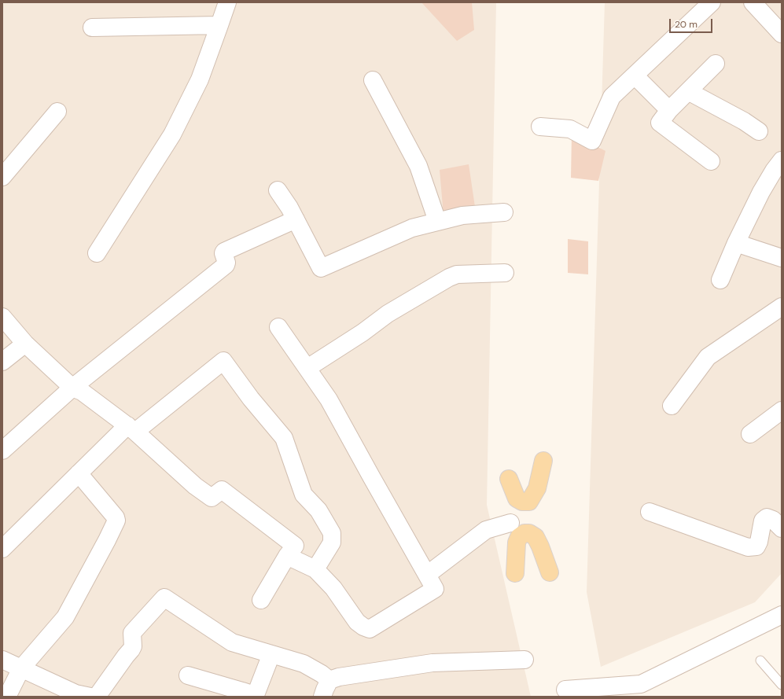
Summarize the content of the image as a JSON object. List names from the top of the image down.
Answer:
{
  "scale_bar": "20 m"
}
